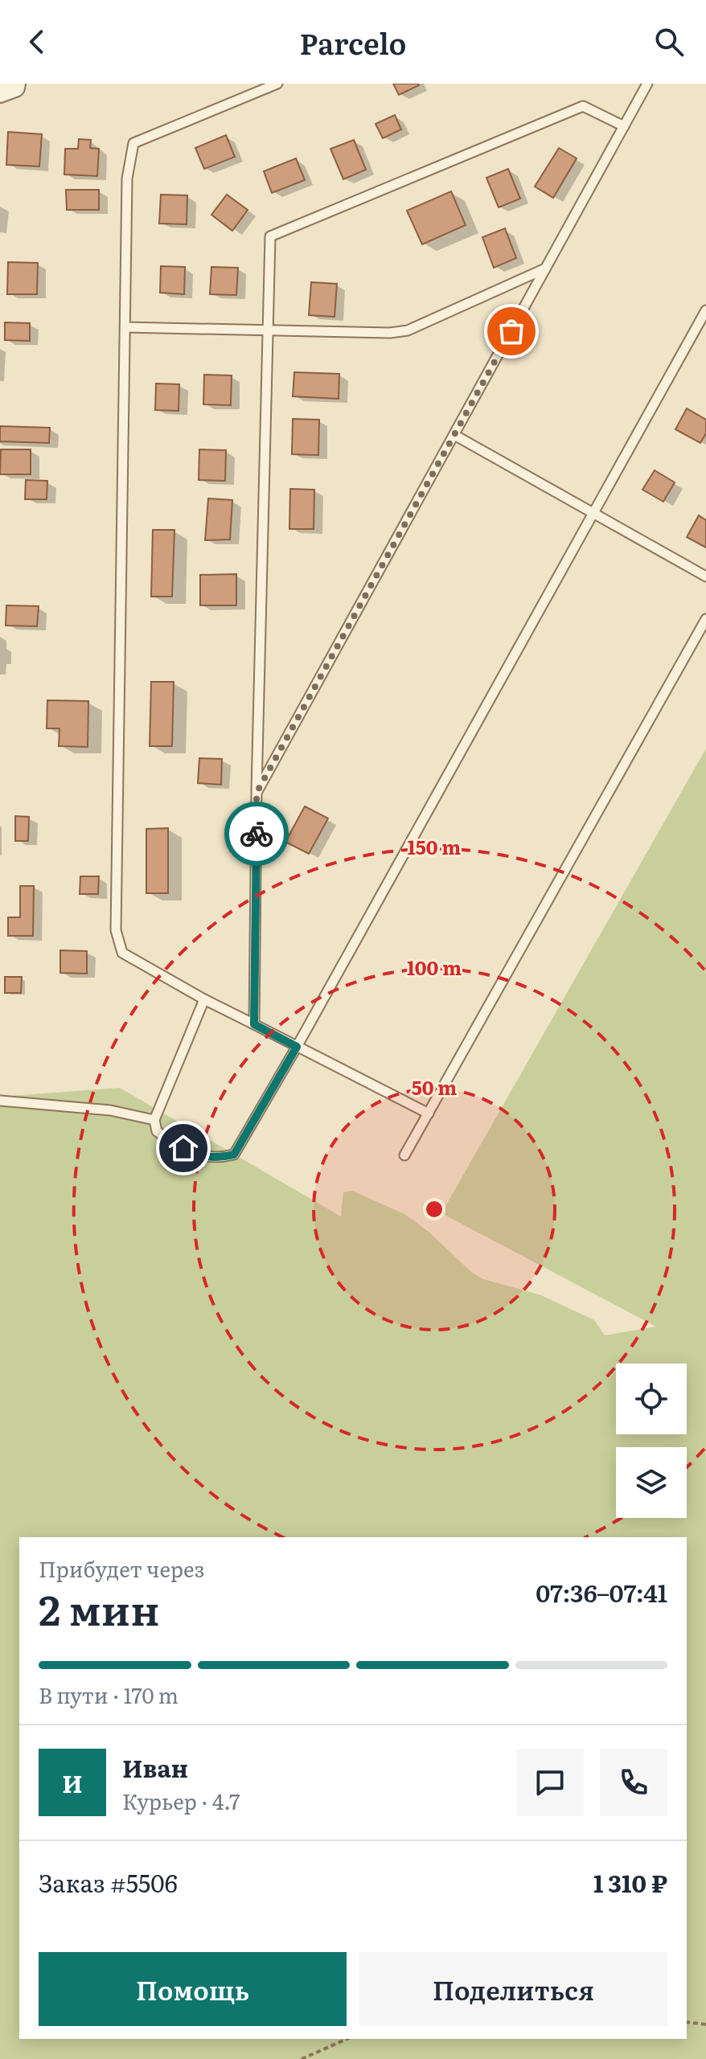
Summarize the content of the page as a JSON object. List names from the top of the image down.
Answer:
{
  "page": {
    "header": "Parcelo",
    "heading": ["2 мин", "Прибудет через", "07:36–07:41"],
    "panel": [
      "Иван",
      "Курьер · 4.7",
      "Заказ #5506",
      "1 310 ₽"
    ],
    "bar": "В пути · 170 m",
    "round": "И",
    "buttons": ["Помощь", "Поделиться"]
  },
  "rings": ["150 m", "100 m", "50 m"]
}
